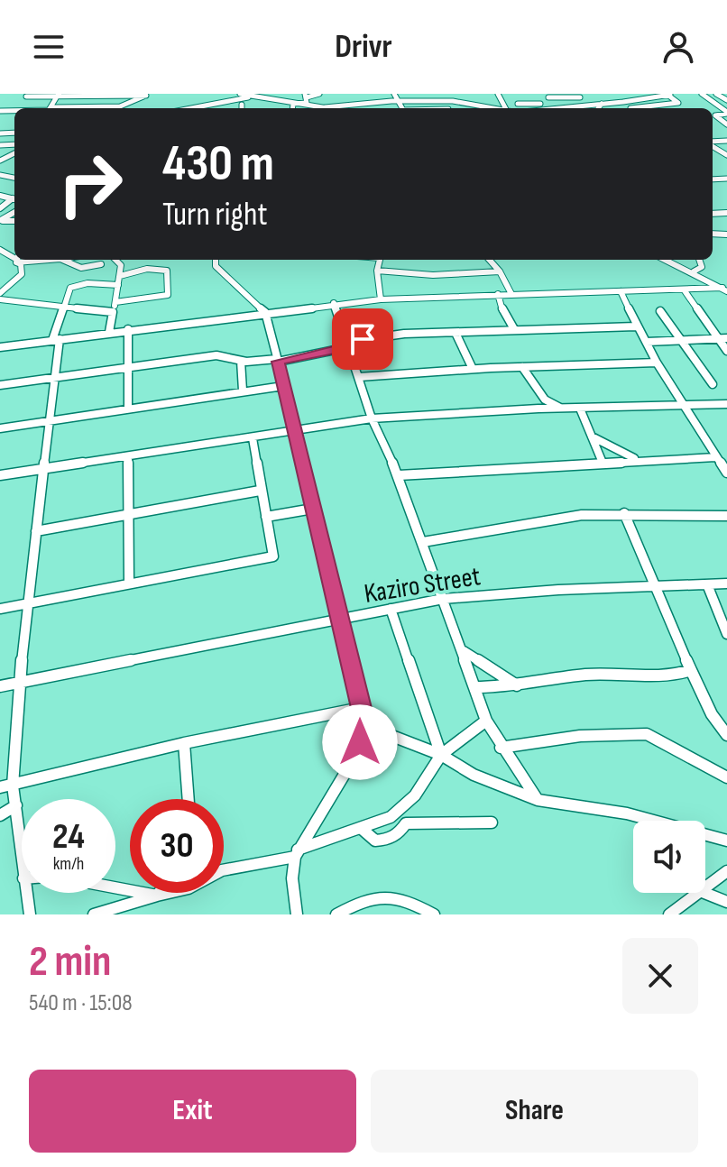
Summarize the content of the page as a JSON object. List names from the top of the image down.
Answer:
{
  "streets": {
    "street": ["Kaziro Street"]
  },
  "page": {
    "header": "Drivr",
    "turn": ["430 m", "Turn right"],
    "speed": "24 km/h",
    "limit": "30",
    "heading": ["2 min", "540 m · 15:08"],
    "buttons": ["Exit", "Share"]
  }
}
